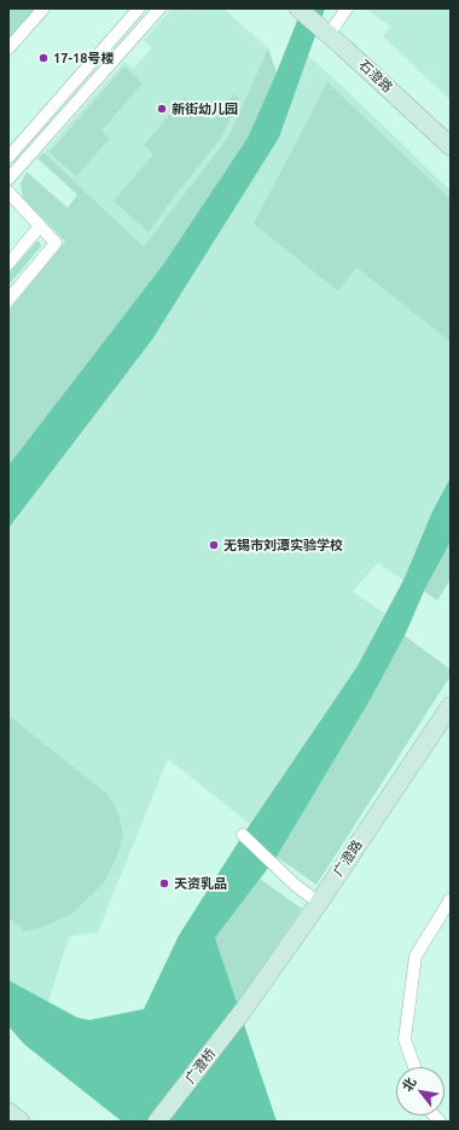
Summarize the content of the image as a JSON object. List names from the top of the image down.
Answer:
{
  "streets": {
    "street": ["石澄路", "广澄路", "广澄桥"]
  },
  "crossings": [
    ["广澄路", "广澄桥"]
  ],
  "places": [
    "17-18号楼",
    "新街幼儿园",
    "无锡市刘潭实验学校",
    "天资乳品"
  ],
  "north": "top left"
}
